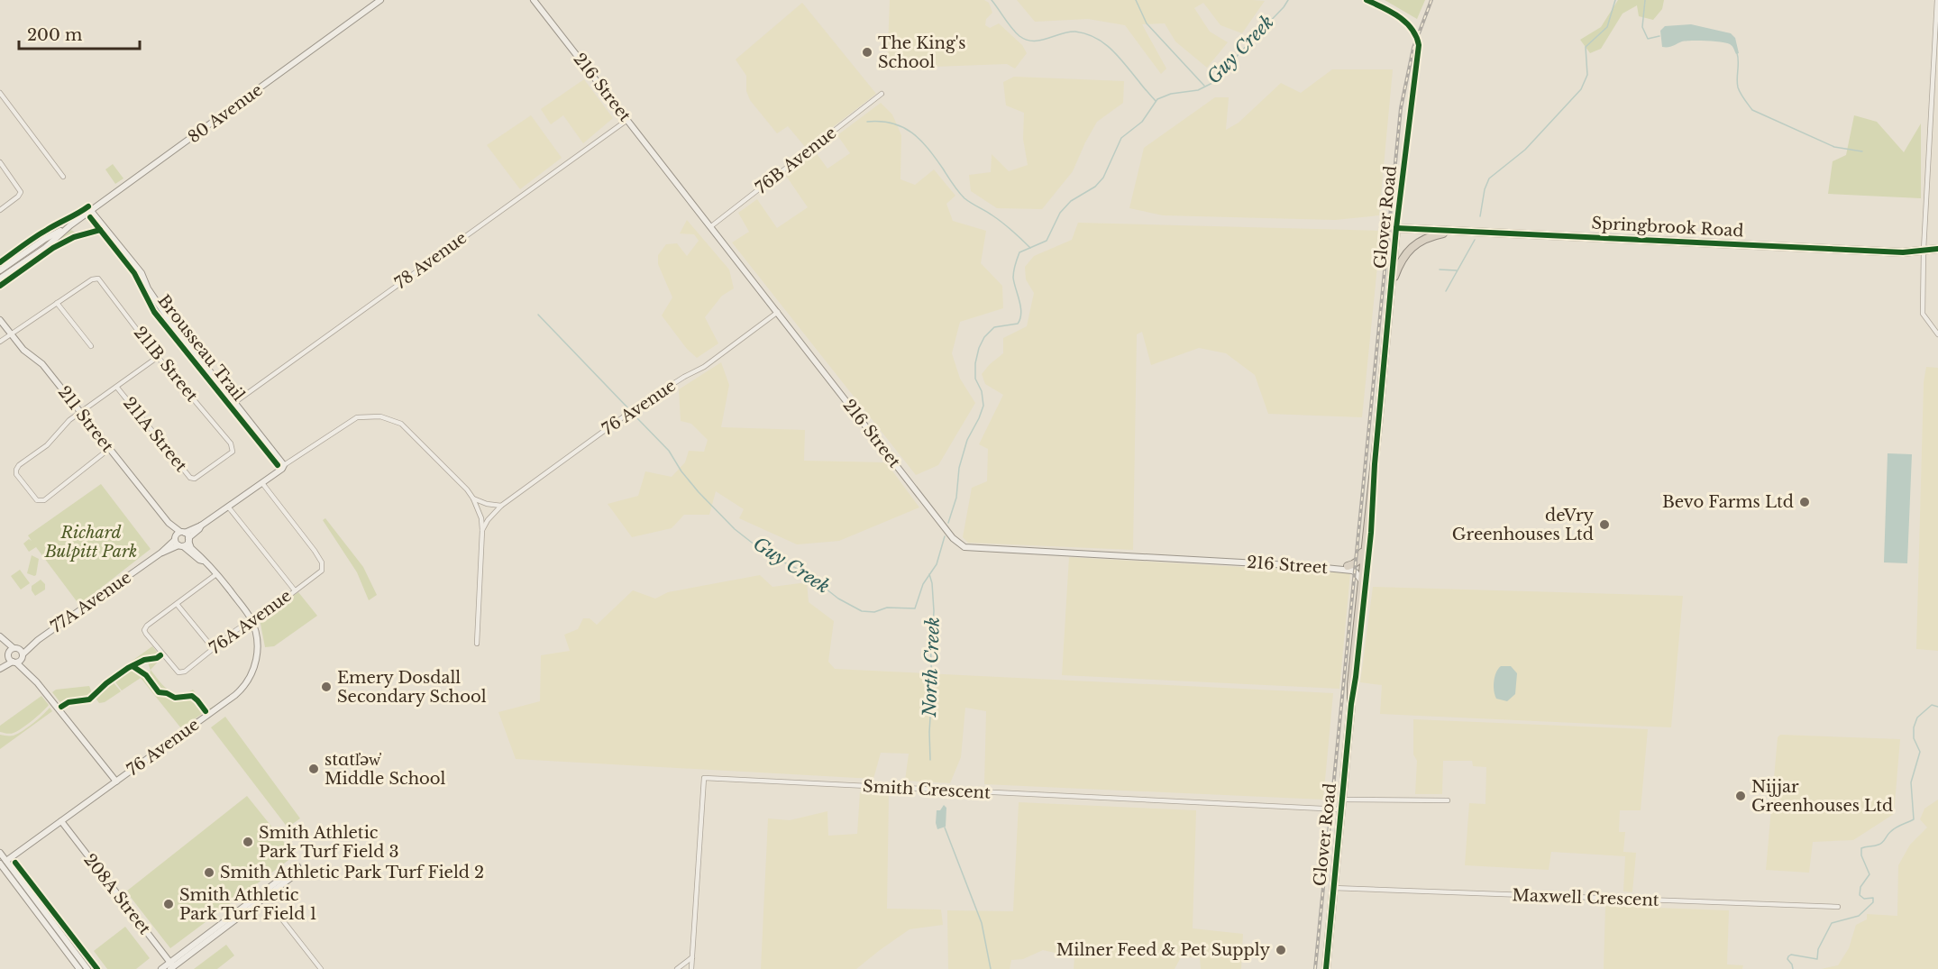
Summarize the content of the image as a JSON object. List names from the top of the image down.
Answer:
{
  "streets": {
    "highway": ["Glover Road", "Springbrook Road"],
    "main road": [
      "216 Street",
      "80 Avenue",
      "76 Avenue",
      "211 Street",
      "77A Avenue",
      "208A Street"
    ],
    "street": [
      "76B Avenue",
      "78 Avenue",
      "211B Street",
      "211A Street",
      "76A Avenue",
      "Smith Crescent",
      "Maxwell Crescent"
    ],
    "cycle path": ["Brousseau Trail"]
  },
  "crossings": [
    ["216 Street", "76B Avenue"],
    ["216 Street", "Glover Road"],
    ["216 Street", "78 Avenue"],
    ["216 Street", "76 Avenue"],
    ["Glover Road", "Springbrook Road"],
    ["Glover Road", "Smith Crescent"],
    ["Glover Road", "Maxwell Crescent"],
    ["211B Street", "211A Street"],
    ["76 Avenue", "211 Street"],
    ["76 Avenue", "76A Avenue"],
    ["76 Avenue", "208A Street"],
    ["211 Street", "77A Avenue"],
    ["211 Street", "76A Avenue"],
    ["77A Avenue", "76A Avenue"]
  ],
  "water": ["Guy Creek", "North Creek"],
  "parks": ["Richard Bulpitt Park"],
  "places": [
    "The King's School",
    "Bevo Farms Ltd",
    "deVry Greenhouses Ltd",
    "Emery Dosdall Secondary School",
    "stɑtl̓əw̓ Middle School",
    "Nijjar Greenhouses Ltd",
    "Smith Athletic Park Turf Field 3",
    "Smith Athletic Park Turf Field 2",
    "Smith Athletic Park Turf Field 1",
    "Milner Feed & Pet Supply"
  ],
  "scale_bar": "200 m"
}
